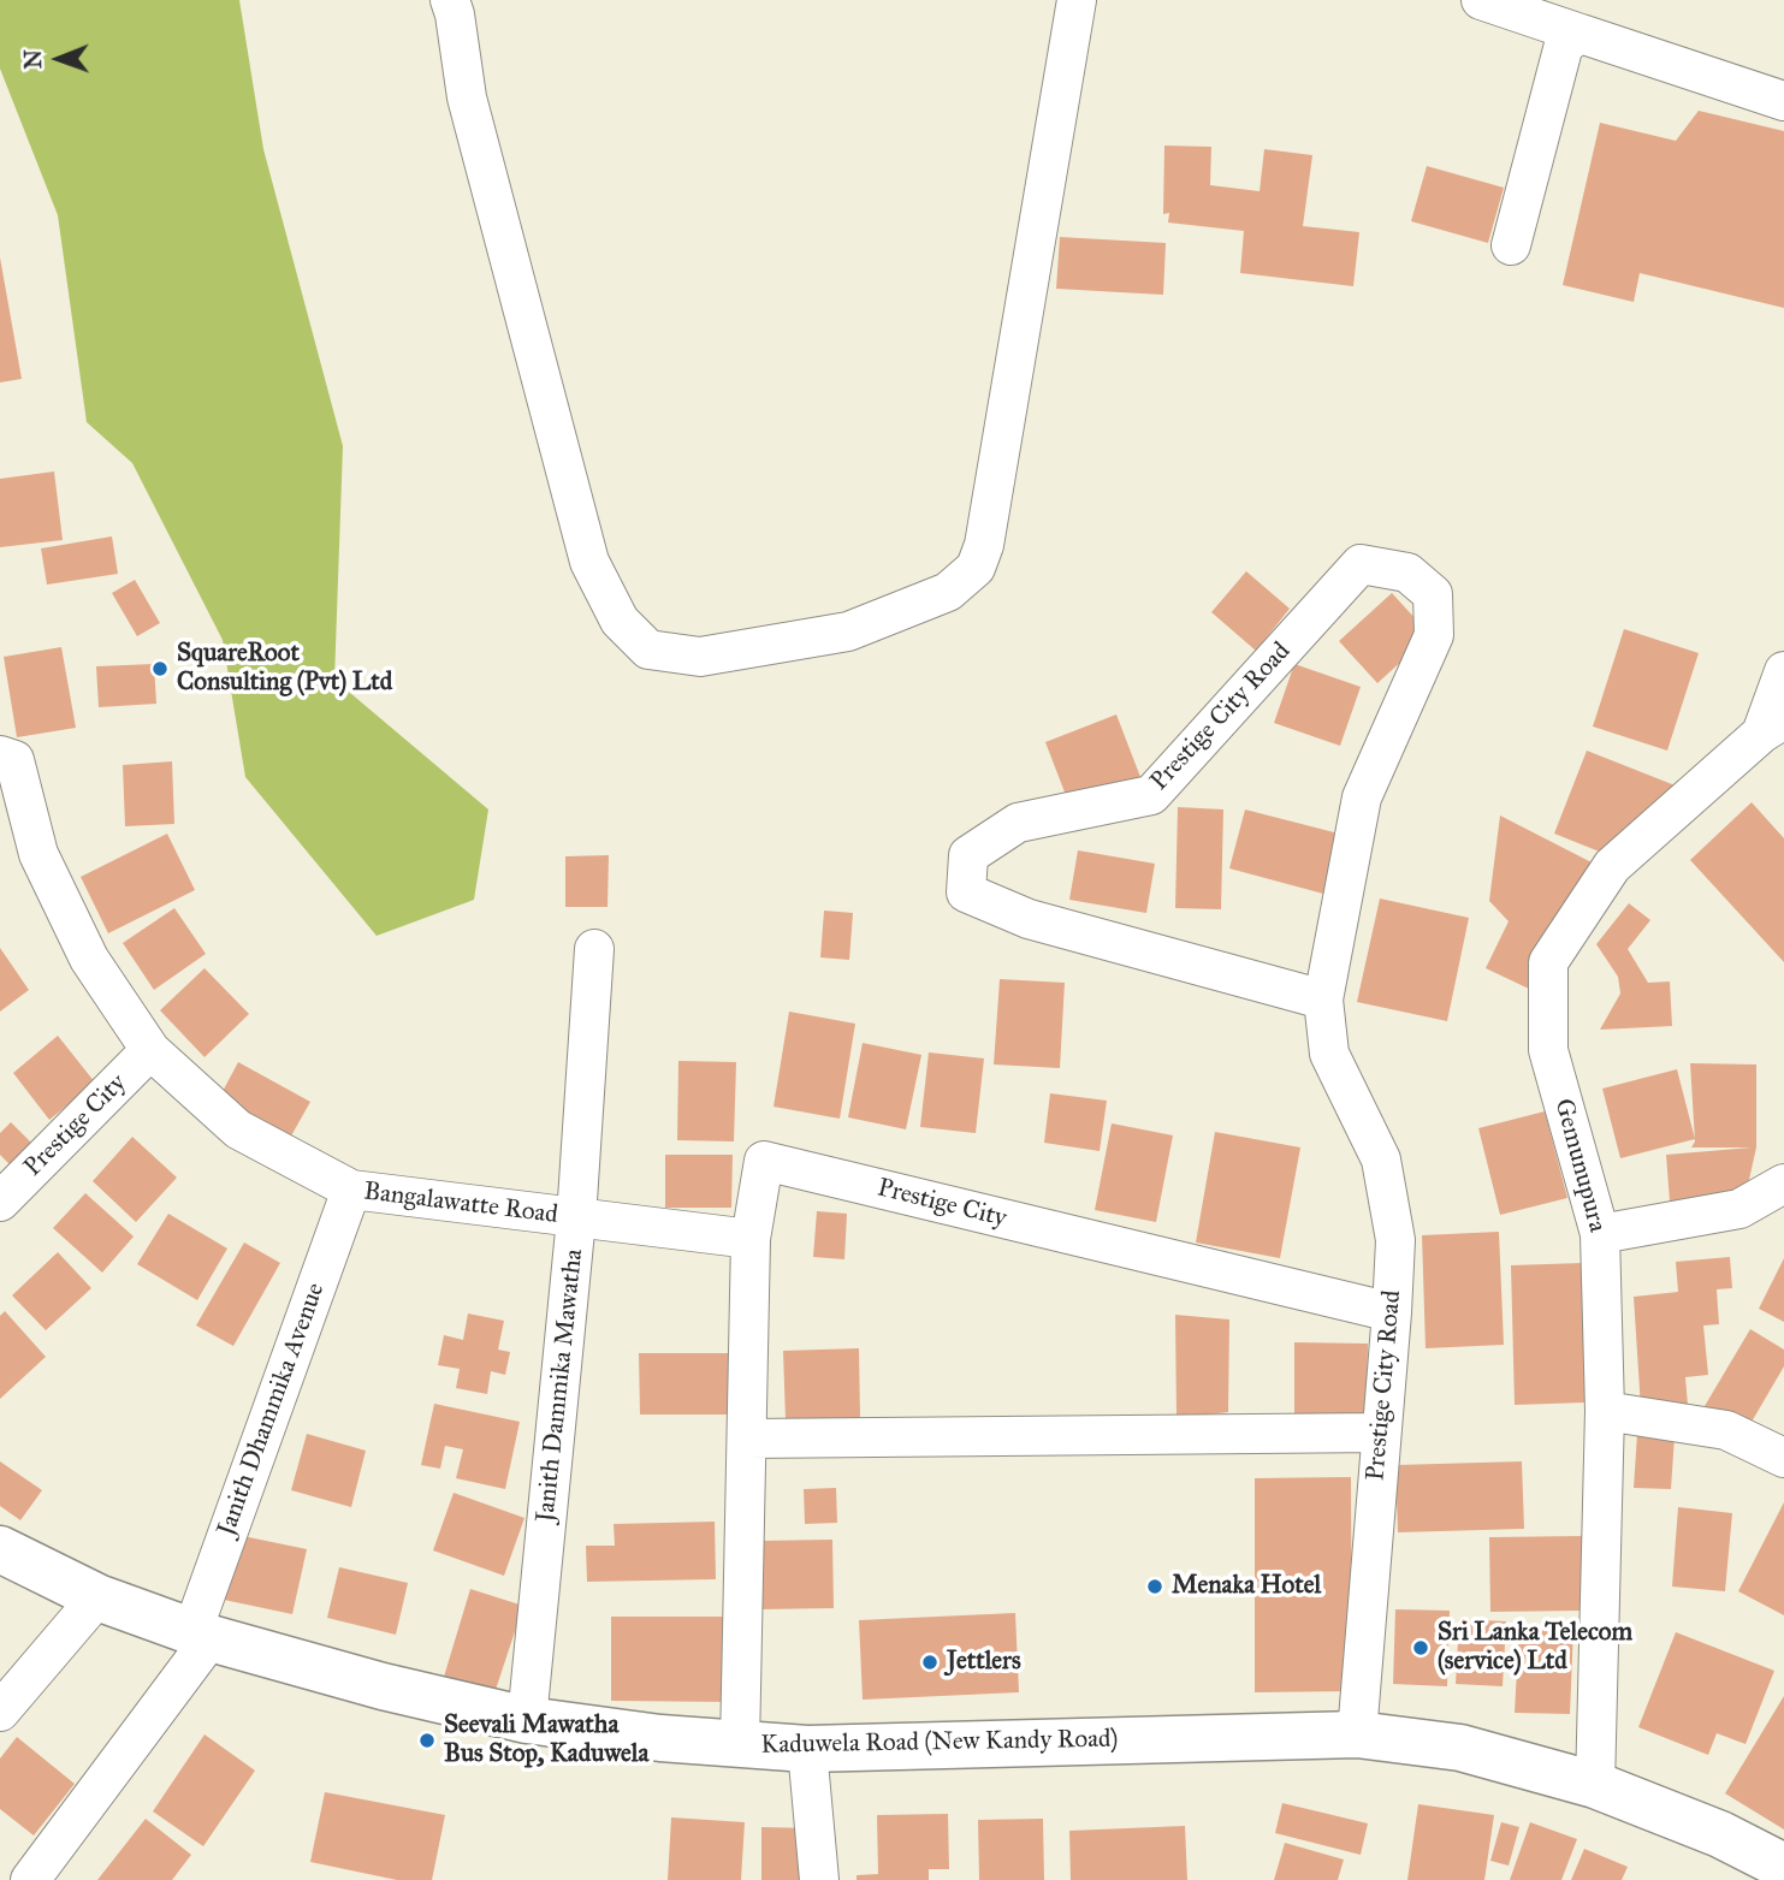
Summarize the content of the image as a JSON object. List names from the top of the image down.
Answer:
{
  "streets": {
    "main road": ["Kaduwela Road (New Kandy Road)"],
    "street": [
      "Prestige City Road",
      "Prestige City",
      "Gemunupura",
      "Bangalawatte Road",
      "Janith Dammika Mawatha",
      "Janith Dhammika Avenue"
    ]
  },
  "crossings": [
    ["Prestige City Road", "Prestige City"],
    ["Prestige City Road", "Kaduwela Road (New Kandy Road)"],
    ["Prestige City", "Bangalawatte Road"],
    ["Prestige City", "Kaduwela Road (New Kandy Road)"],
    ["Gemunupura", "Kaduwela Road (New Kandy Road)"],
    ["Bangalawatte Road", "Janith Dammika Mawatha"],
    ["Bangalawatte Road", "Janith Dhammika Avenue"],
    ["Janith Dammika Mawatha", "Kaduwela Road (New Kandy Road)"],
    ["Janith Dhammika Avenue", "Kaduwela Road (New Kandy Road)"]
  ],
  "places": [
    "SquareRoot Consulting (Pvt) Ltd",
    "Menaka Hotel",
    "Sri Lanka Telecom (service) Ltd",
    "Jettlers",
    "Seevali Mawatha Bus Stop, Kaduwela"
  ],
  "north": "left"
}
